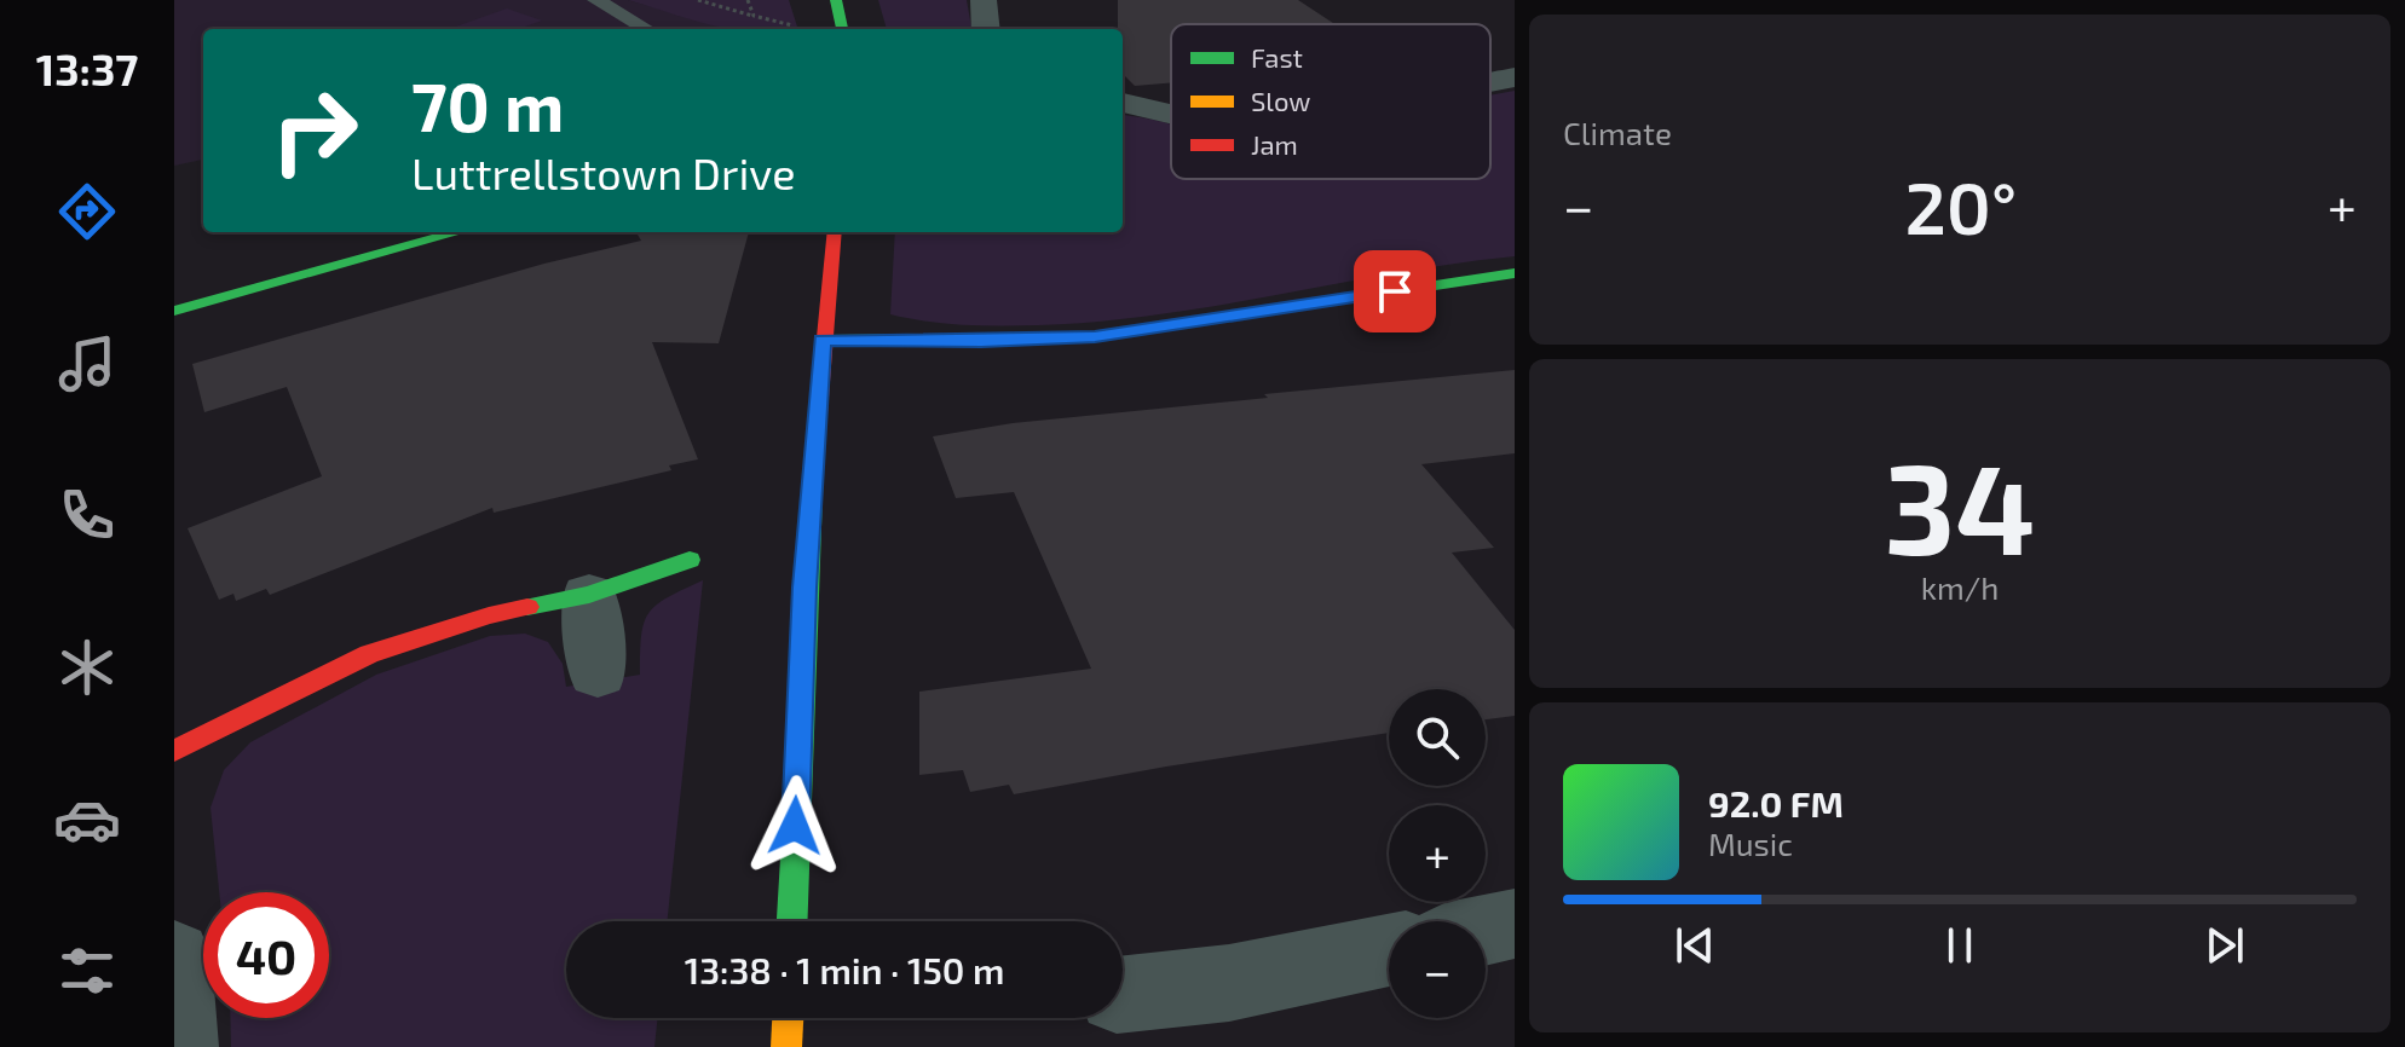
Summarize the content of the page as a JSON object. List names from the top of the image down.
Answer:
{
  "legend": ["Fast", "Slow", "Jam"],
  "page": {
    "tabs": "13:37",
    "tile": [
      "Climate",
      ["34", "km/h"]
    ],
    "turn": ["70 m", "Luttrellstown Drive"],
    "heat": ["−", "20°", "+"],
    "map_buttons": ["+", "−"],
    "song": ["92.0 FM", "Music"],
    "limit": "40",
    "trip": "13:38 · 1 min · 150 m"
  }
}
